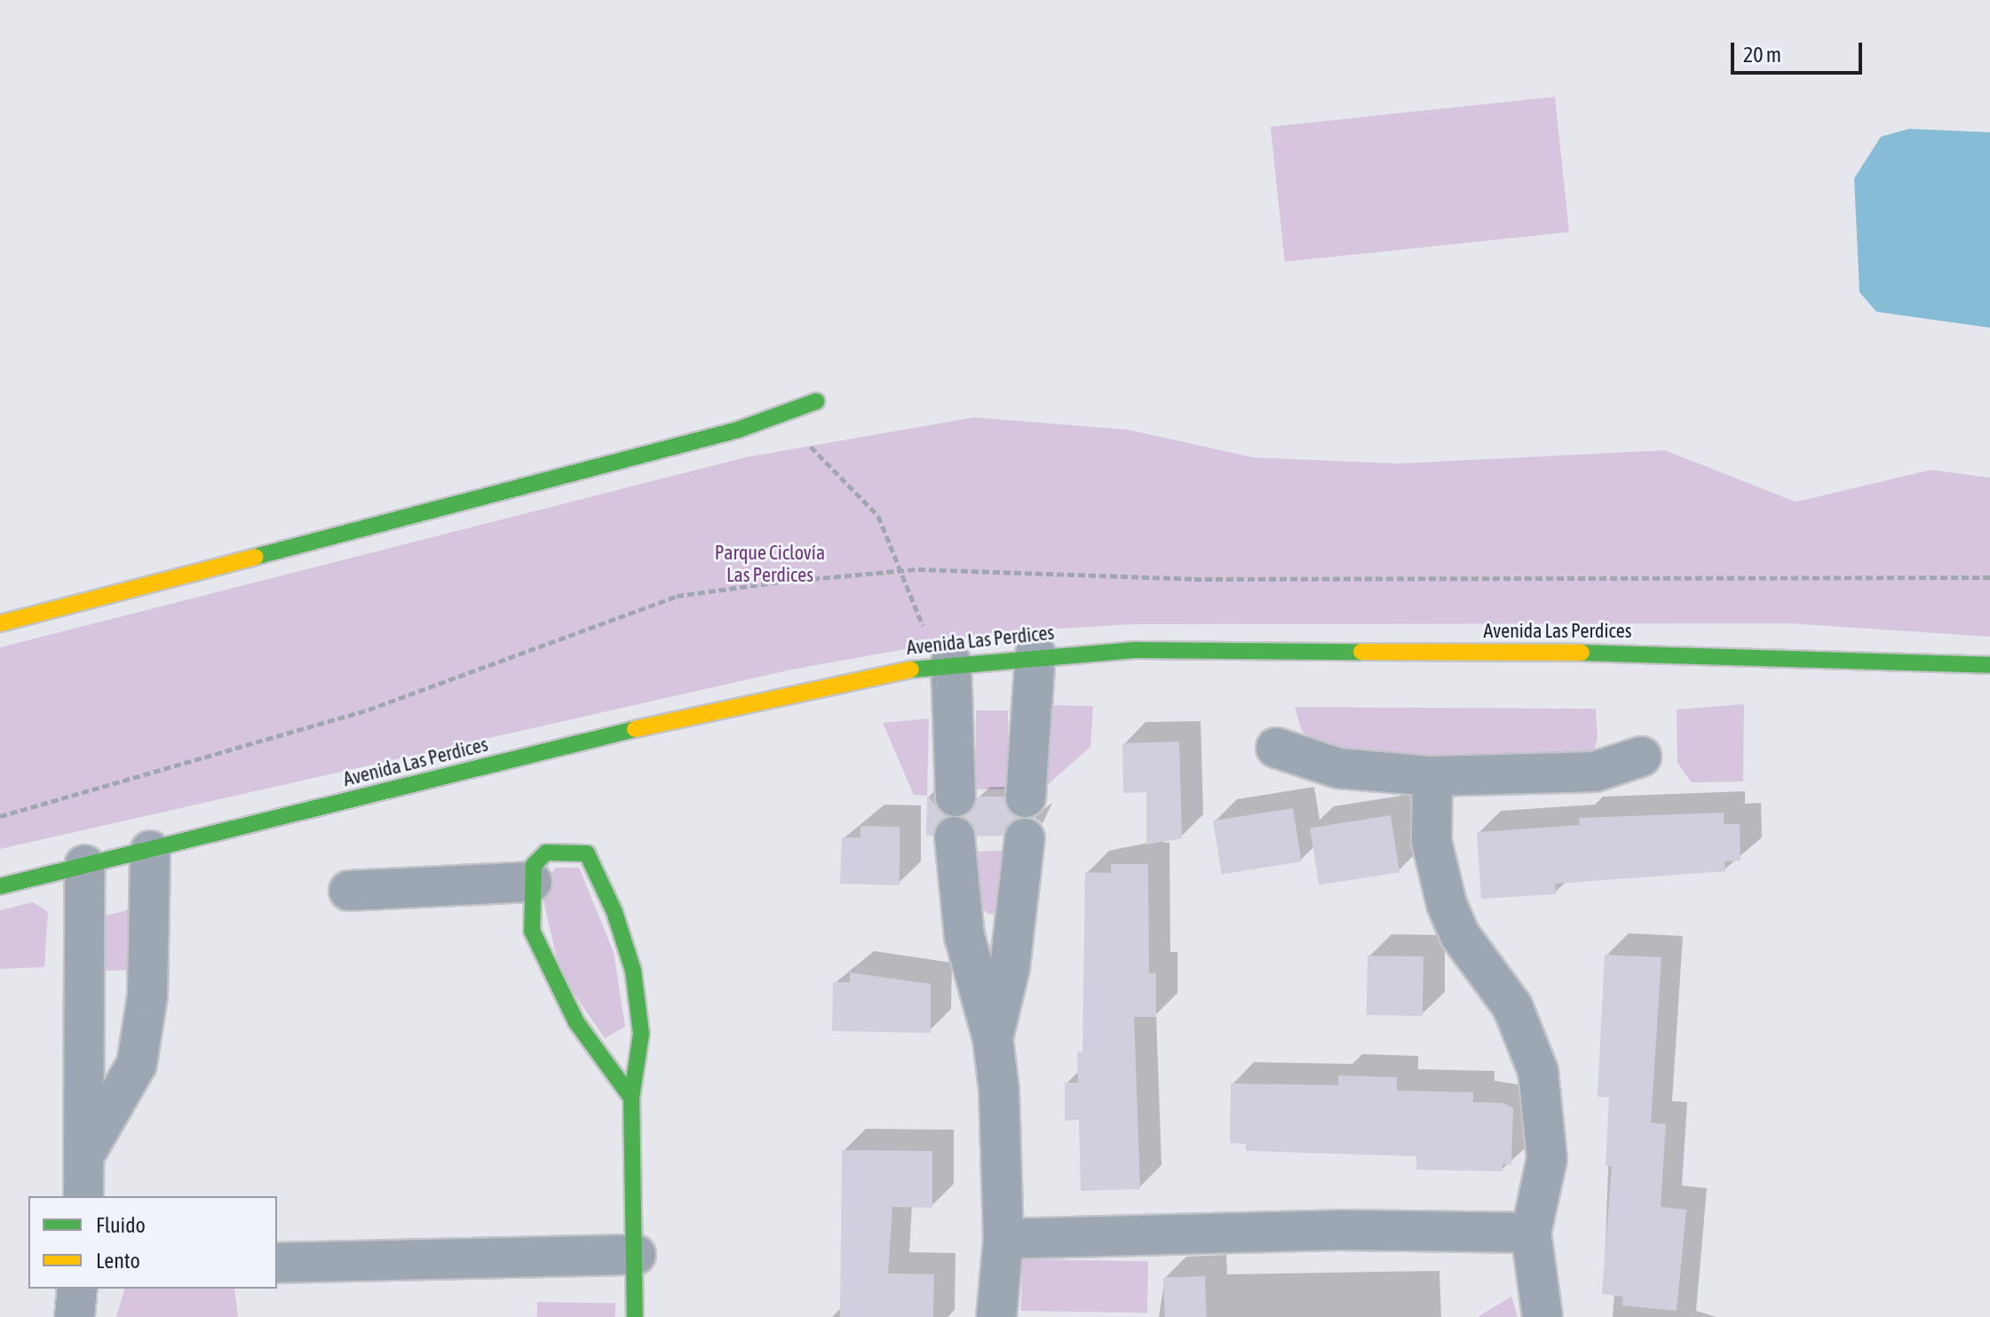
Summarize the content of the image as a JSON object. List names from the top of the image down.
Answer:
{
  "streets": {
    "street": ["Avenida Las Perdices"]
  },
  "parks": ["Parque Ciclovía Las Perdices"],
  "legend": ["Fluido", "Lento"],
  "scale_bar": "20 m"
}
